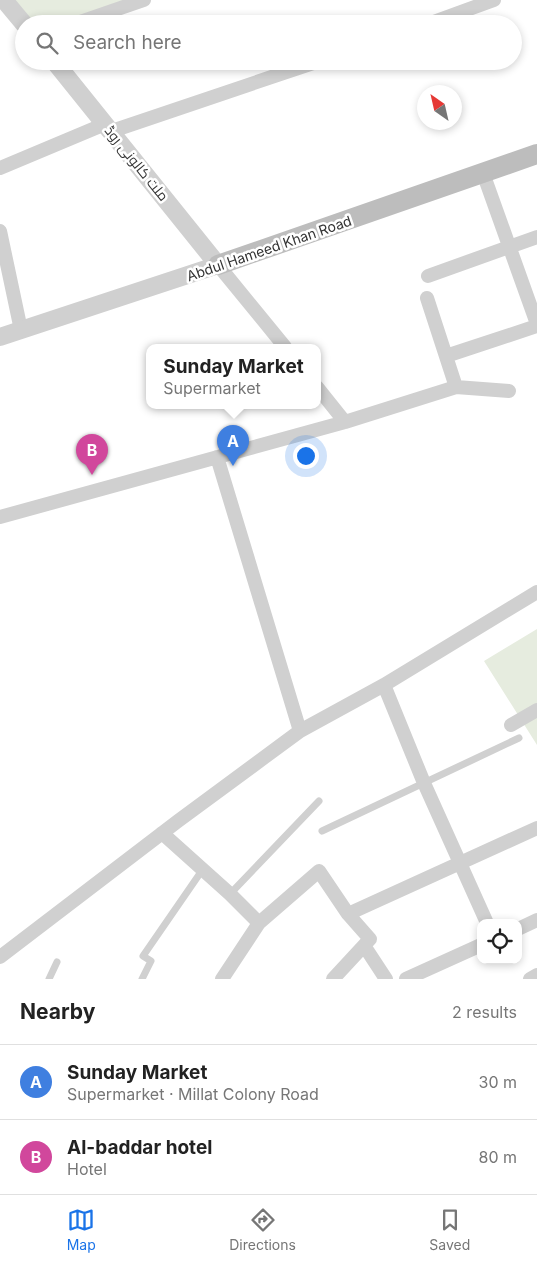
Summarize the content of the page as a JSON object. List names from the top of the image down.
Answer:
{
  "streets": {
    "main road": ["Abdul Hameed Khan Road"],
    "street": ["ملت کالونی روڈ"]
  },
  "crossings": [
    ["ملت کالونی روڈ", "Abdul Hameed Khan Road"]
  ],
  "north": "top left",
  "page": {
    "search": "Search here",
    "popup": ["Sunday Market", "Supermarket"],
    "pins": ["A", "B"],
    "heading": ["Nearby", "2 results"],
    "list": [
      {
        "mark": "A",
        "name": "Sunday Market",
        "note": "Supermarket · Millat Colony Road",
        "value": "30 m"
      },
      {
        "mark": "B",
        "name": "Al-baddar hotel",
        "note": "Hotel",
        "value": "80 m"
      }
    ],
    "nav": ["Map", "Directions", "Saved"]
  }
}
